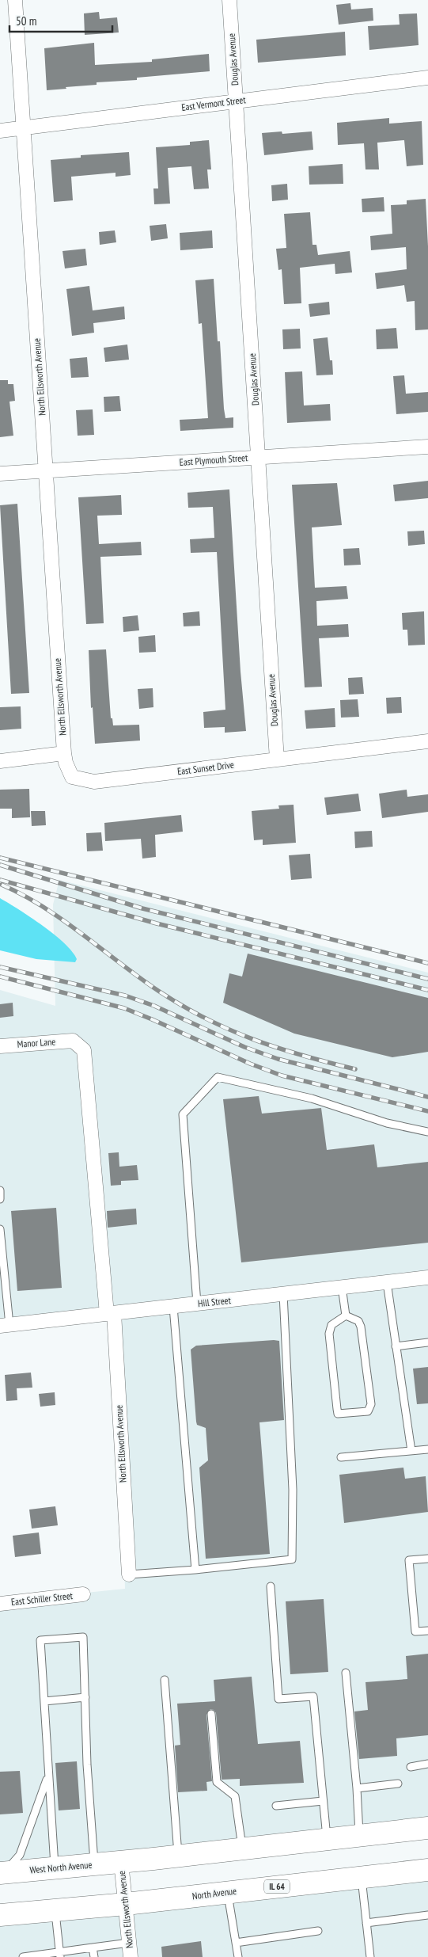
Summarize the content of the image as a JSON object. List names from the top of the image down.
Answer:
{
  "streets": {
    "main road": ["West North Avenue", "IL 64", "North Avenue"],
    "street": [
      "Douglas Avenue",
      "East Vermont Street",
      "North Ellsworth Avenue",
      "East Plymouth Street",
      "East Sunset Drive",
      "Manor Lane",
      "Hill Street",
      "East Schiller Street"
    ]
  },
  "crossings": [
    ["Douglas Avenue", "East Vermont Street"],
    ["Douglas Avenue", "East Plymouth Street"],
    ["Douglas Avenue", "East Sunset Drive"],
    ["East Vermont Street", "North Ellsworth Avenue"],
    ["North Ellsworth Avenue", "East Plymouth Street"],
    ["North Ellsworth Avenue", "East Sunset Drive"],
    ["North Ellsworth Avenue", "Manor Lane"],
    ["North Ellsworth Avenue", "Hill Street"],
    ["North Ellsworth Avenue", "West North Avenue"],
    ["North Ellsworth Avenue", "North Avenue"]
  ],
  "scale_bar": "50 m"
}
